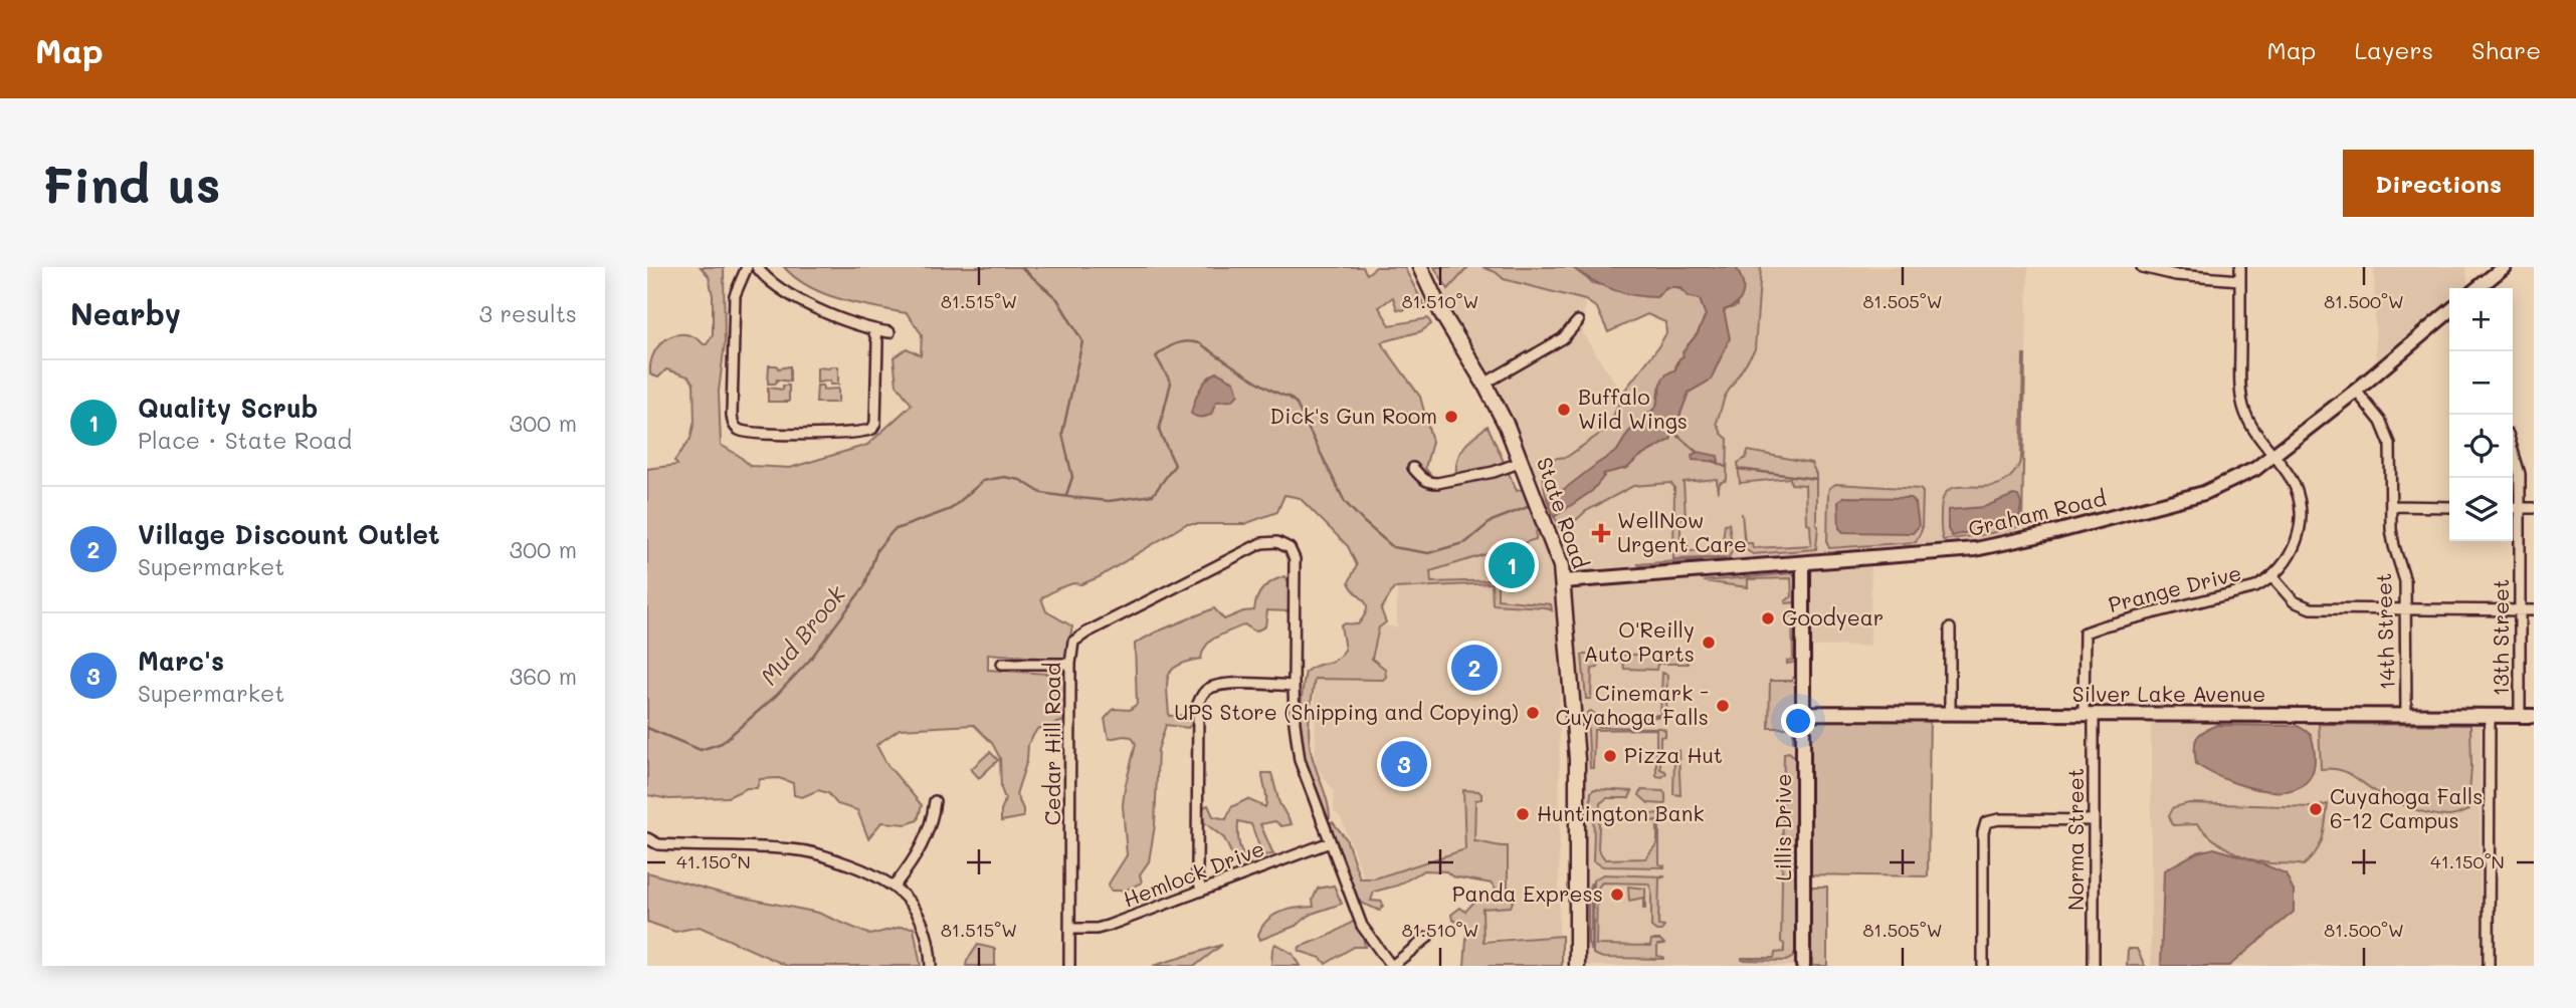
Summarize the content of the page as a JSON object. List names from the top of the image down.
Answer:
{
  "streets": {
    "main road": ["State Road"],
    "street": [
      "Graham Road",
      "Prange Drive",
      "14th Street",
      "13th Street",
      "Silver Lake Avenue",
      "Cedar Hill Road",
      "Lillis Drive",
      "Norma Street",
      "Hemlock Drive"
    ]
  },
  "crossings": [
    ["State Road", "Graham Road"],
    ["Graham Road", "Prange Drive"],
    ["Graham Road", "14th Street"],
    ["Graham Road", "Lillis Drive"],
    ["Prange Drive", "Silver Lake Avenue"],
    ["Prange Drive", "Norma Street"],
    ["14th Street", "Silver Lake Avenue"],
    ["13th Street", "Silver Lake Avenue"],
    ["Silver Lake Avenue", "Lillis Drive"],
    ["Silver Lake Avenue", "Norma Street"],
    ["Cedar Hill Road", "Hemlock Drive"]
  ],
  "water": ["Mud Brook"],
  "places": {
    "other": [
      "Buffalo Wild Wings",
      "Dick's Gun Room",
      "Goodyear",
      "O'Reilly Auto Parts",
      "Cinemark - Cuyahoga Falls",
      "UPS Store (Shipping and Copying)",
      "Pizza Hut",
      "Cuyahoga Falls 6-12 Campus",
      "Huntington Bank",
      "Panda Express"
    ],
    "health": ["WellNow Urgent Care"]
  },
  "page": {
    "header": "Map",
    "nav": ["Map", "Layers", "Share"],
    "buttons": "Directions",
    "title": "Find us",
    "heading": ["Nearby", "3 results"],
    "map_buttons": ["+", "−"],
    "list": [
      {
        "mark": "1",
        "name": "Quality Scrub",
        "note": "Place · State Road",
        "value": "300 m"
      },
      {
        "mark": "2",
        "name": "Village Discount Outlet",
        "note": "Supermarket",
        "value": "300 m"
      },
      {
        "mark": "3",
        "name": "Marc's",
        "note": "Supermarket",
        "value": "360 m"
      }
    ],
    "pins": ["1", "2", "3"]
  },
  "coordinates": [
    "81.515°W",
    "81.510°W",
    "81.505°W",
    "81.500°W",
    "41.150°N"
  ]
}
